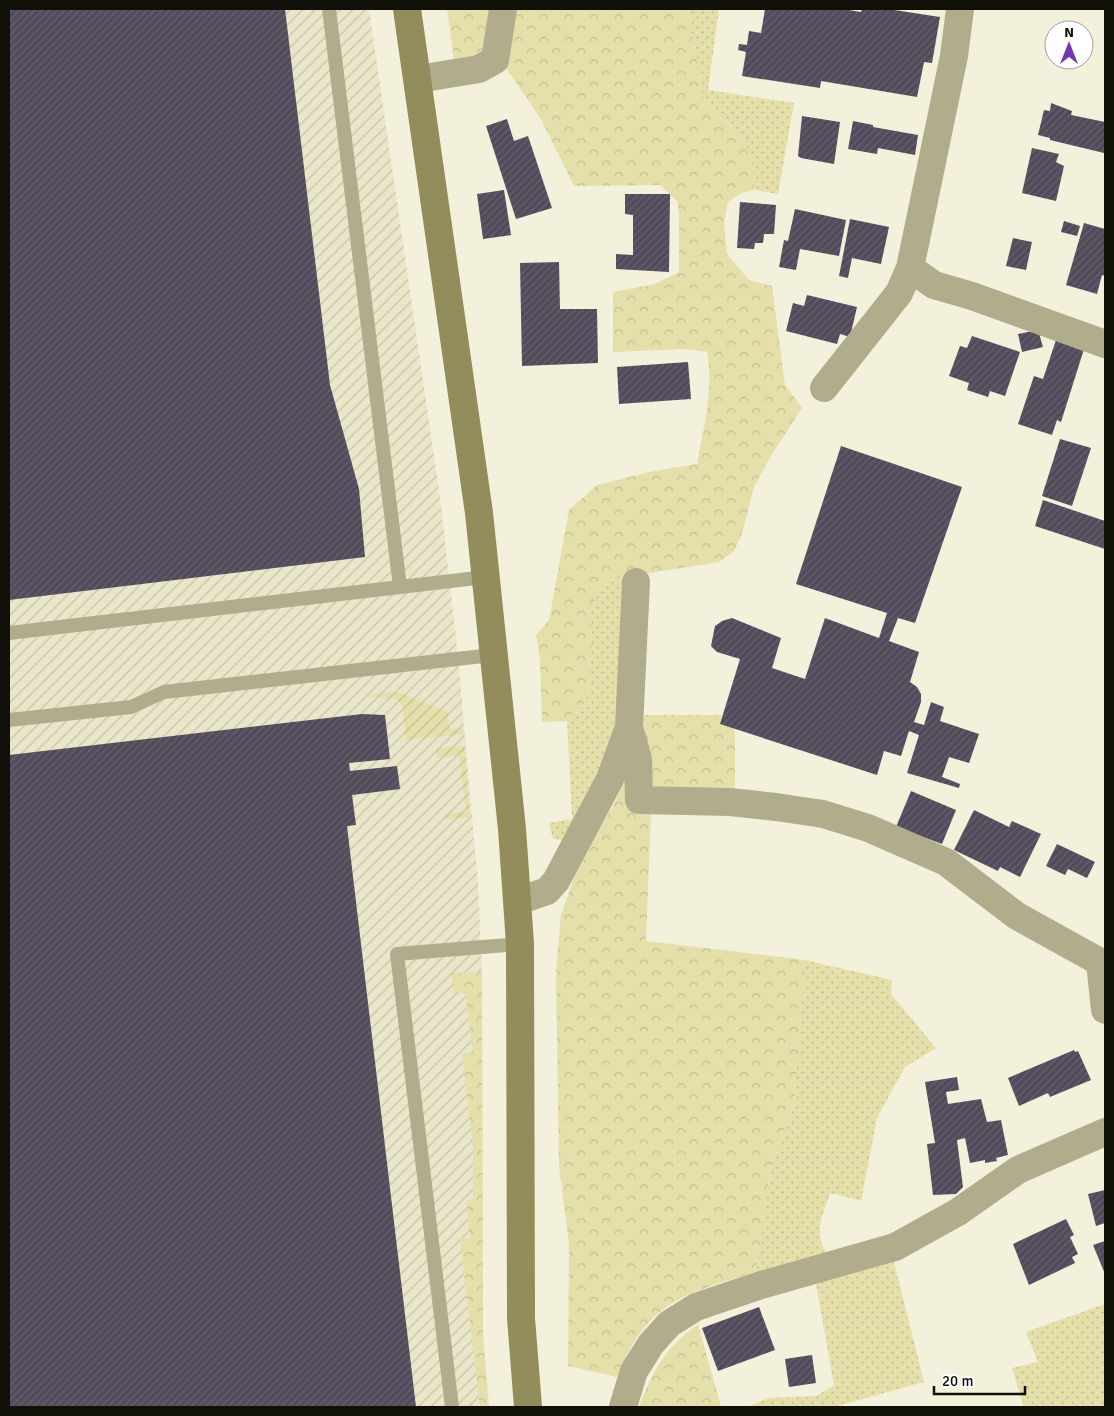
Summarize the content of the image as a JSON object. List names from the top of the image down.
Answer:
{
  "scale_bar": "20 m",
  "north": "top"
}
